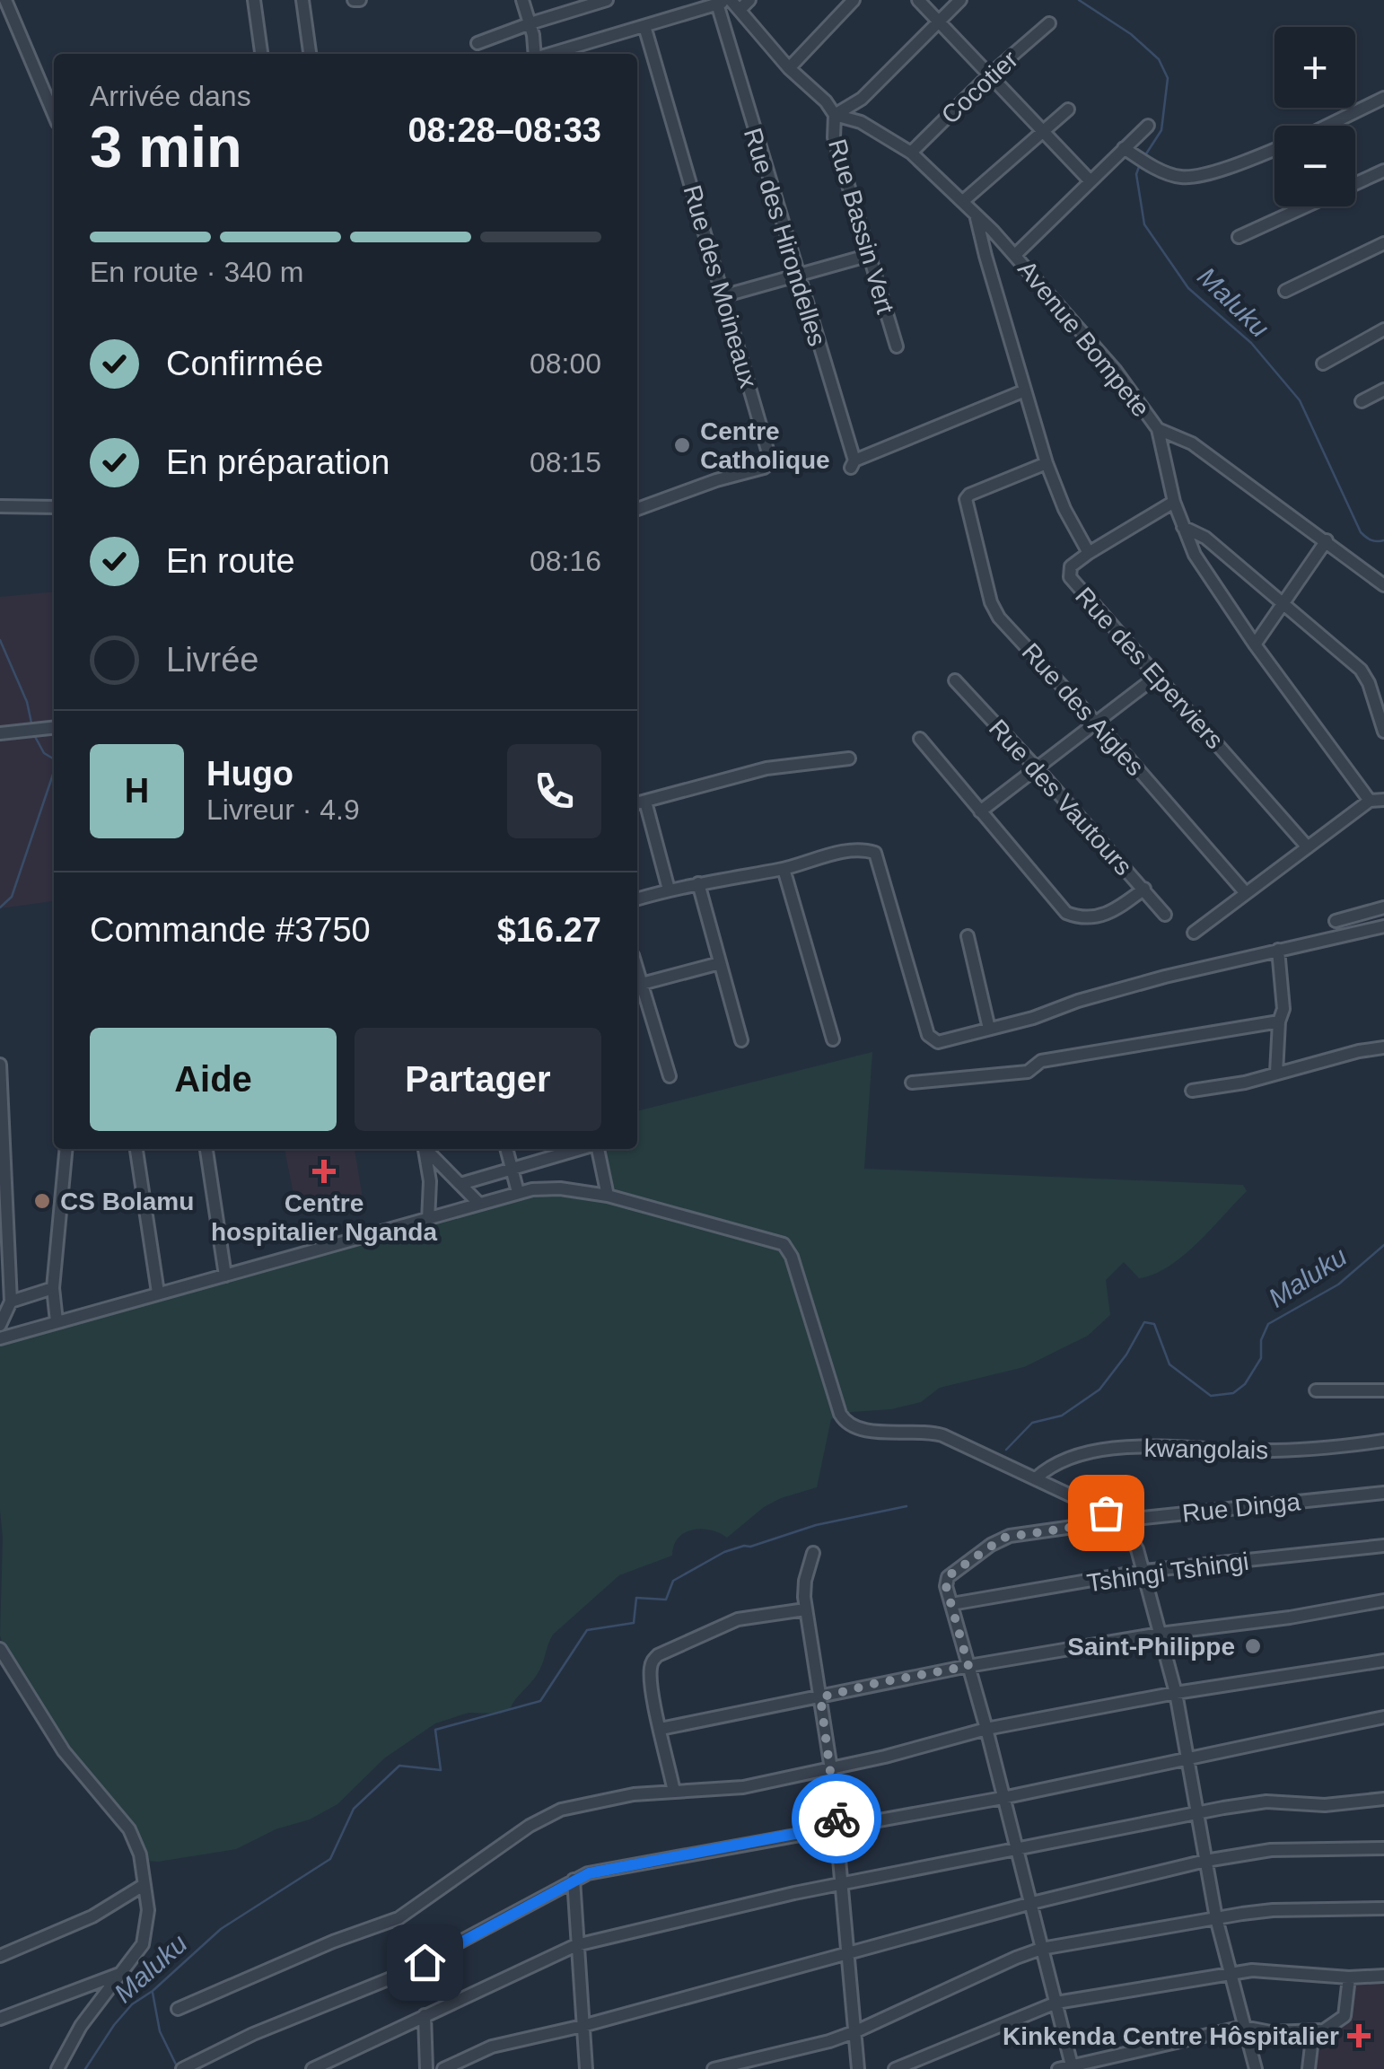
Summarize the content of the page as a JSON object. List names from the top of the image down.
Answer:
{
  "streets": {
    "street": [
      "Cocotier",
      "Rue Bassin Vert",
      "Rue des Hirondelles",
      "Rue des Moineaux",
      "Avenue Bompete",
      "Rue des Eperviers",
      "Rue des Aigles",
      "Rue des Vautours",
      "kwangolais",
      "Rue Dinga",
      "Tshingi Tshingi"
    ]
  },
  "crossings": [
    ["Cocotier", "Avenue Bompete"],
    ["Rue Bassin Vert", "Avenue Bompete"],
    ["Rue des Hirondelles", "Avenue Bompete"],
    ["Rue des Hirondelles", "Rue des Eperviers"],
    ["Avenue Bompete", "Rue des Eperviers"],
    ["Rue des Eperviers", "Rue des Aigles"],
    ["Rue Dinga", "Tshingi Tshingi"]
  ],
  "water": ["Maluku"],
  "places": {
    "other": ["Centre Catholique", "CS Bolamu", "Saint-Philippe"],
    "health": ["Centre hospitalier Nganda", "Kinkenda Centre Hôspitalier"]
  },
  "page": {
    "map_buttons": ["+", "−"],
    "heading": ["3 min", "Arrivée dans", "08:28–08:33"],
    "panel": [
      "Hugo",
      "Livreur · 4.9",
      "Commande #3750",
      "$16.27"
    ],
    "bar": "En route · 340 m",
    "list": [
      ["Confirmée", "08:00"],
      ["En préparation", "08:15"],
      ["En route", "08:16"],
      "Livrée"
    ],
    "round": "H",
    "buttons": ["Aide", "Partager"]
  }
}
